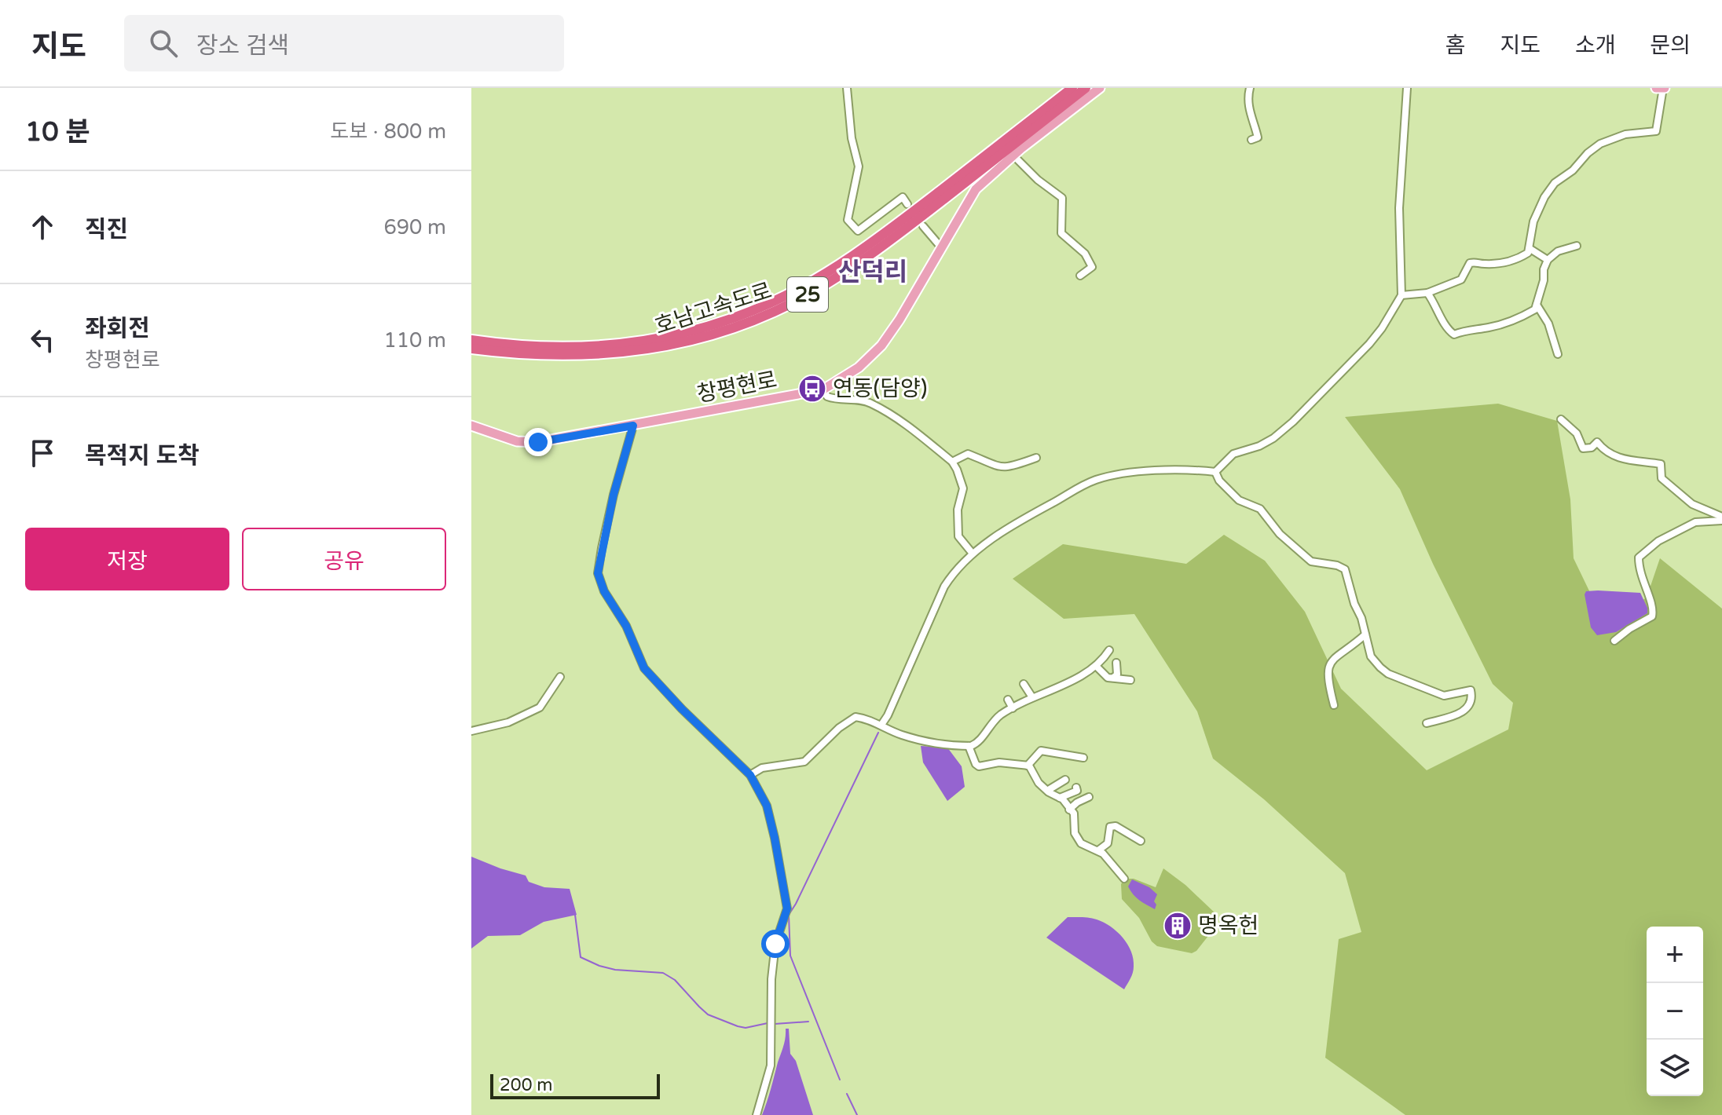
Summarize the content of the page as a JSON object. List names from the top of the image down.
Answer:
{
  "streets": {
    "highway": ["25", "호남고속도로"],
    "main road": ["창평현로"]
  },
  "districts": ["산덕리"],
  "places": {
    "bus stop": ["연동(담양)"],
    "building": ["명옥헌"]
  },
  "scale_bar": "200 m",
  "page": {
    "header": "지도",
    "search": "장소 검색",
    "nav": [
      "홈",
      "지도",
      "소개",
      "문의"
    ],
    "heading": ["10 분", "도보 · 800 m"],
    "list": [
      ["직진", "690 m"],
      ["좌회전", "창평현로", "110 m"],
      "목적지 도착"
    ],
    "buttons": ["저장", "공유"],
    "map_buttons": ["+", "−"],
    "scale": "200 m"
  }
}
